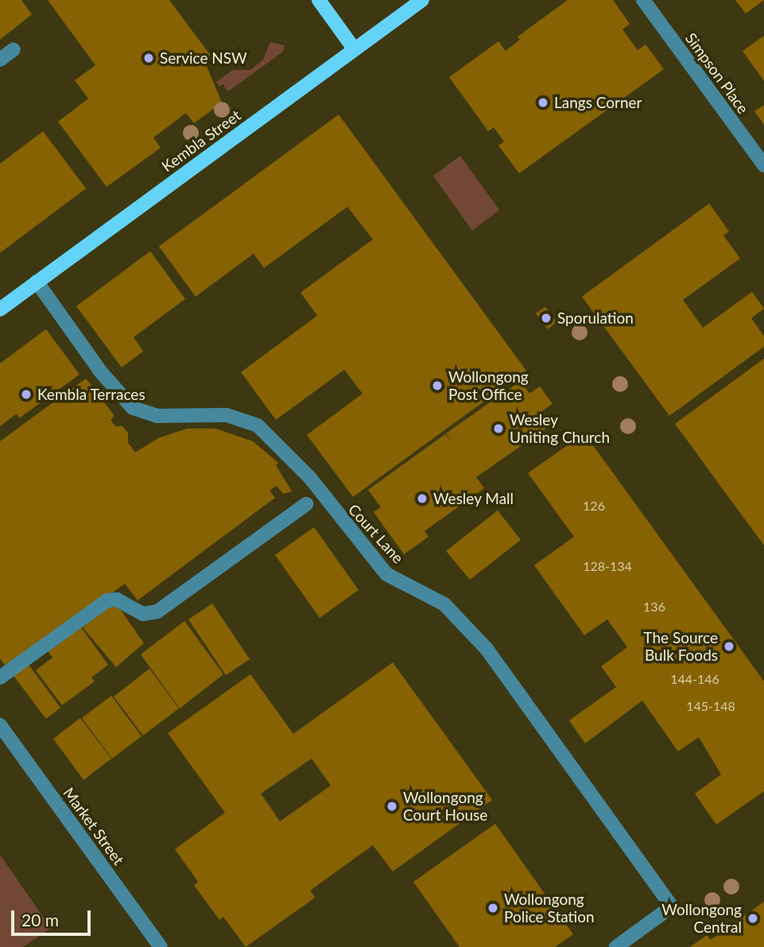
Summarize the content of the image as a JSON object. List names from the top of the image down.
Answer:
{
  "streets": {
    "main road": ["Kembla Street"],
    "street": ["Simpson Place", "Court Lane", "Market Street"]
  },
  "crossings": [
    ["Kembla Street", "Court Lane"]
  ],
  "places": [
    "Service NSW",
    "Langs Corner",
    "Sporulation",
    "Wollongong Post Office",
    "Kembla Terraces",
    "Wesley Uniting Church",
    "Wesley Mall",
    "The Source Bulk Foods",
    "Wollongong Court House",
    "Wollongong Police Station",
    "Wollongong Central"
  ],
  "house_numbers": [
    "126",
    "128-134",
    "136",
    "144-146",
    "145-148"
  ],
  "scale_bar": "20 m"
}
